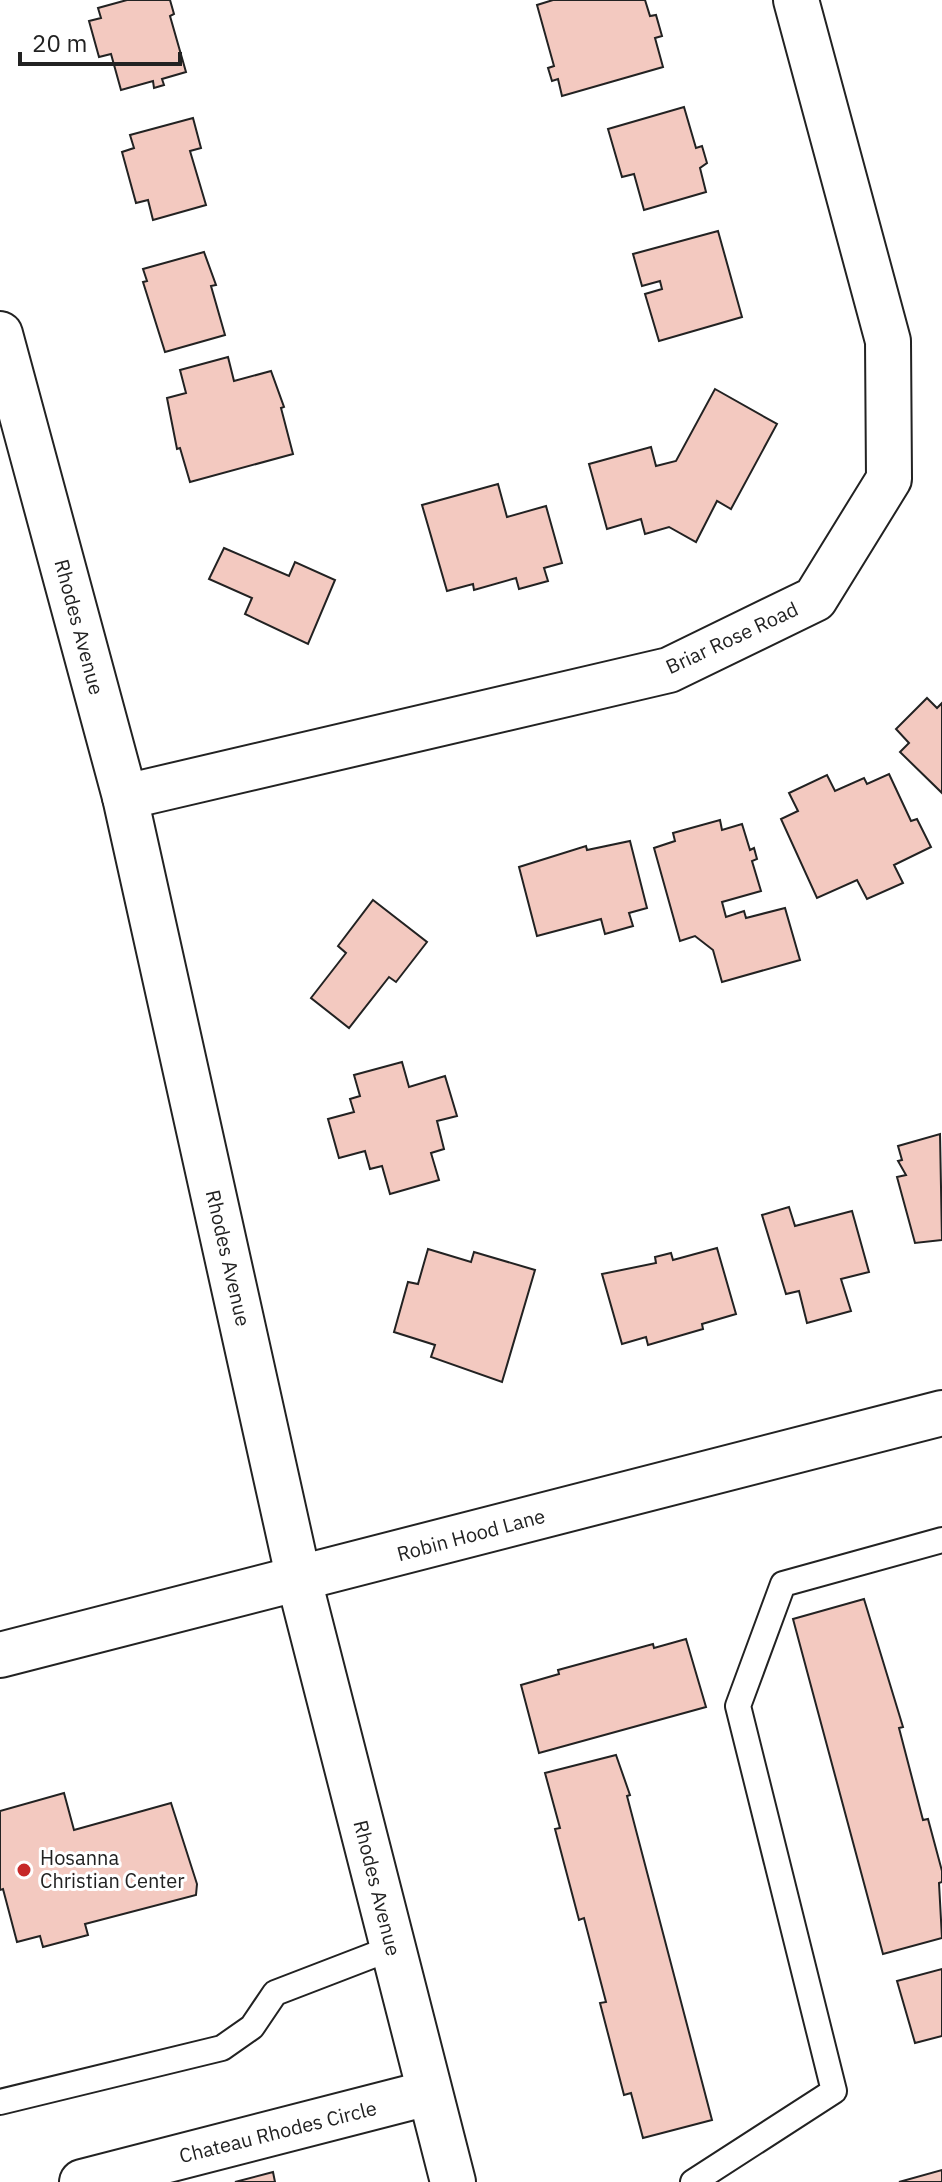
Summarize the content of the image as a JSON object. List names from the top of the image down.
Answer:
{
  "streets": {
    "street": [
      "Rhodes Avenue",
      "Briar Rose Road",
      "Robin Hood Lane",
      "Chateau Rhodes Circle"
    ]
  },
  "crossings": [
    ["Rhodes Avenue", "Briar Rose Road"],
    ["Rhodes Avenue", "Robin Hood Lane"],
    ["Rhodes Avenue", "Chateau Rhodes Circle"]
  ],
  "places": ["Hosanna Christian Center"],
  "scale_bar": "20 m"
}
